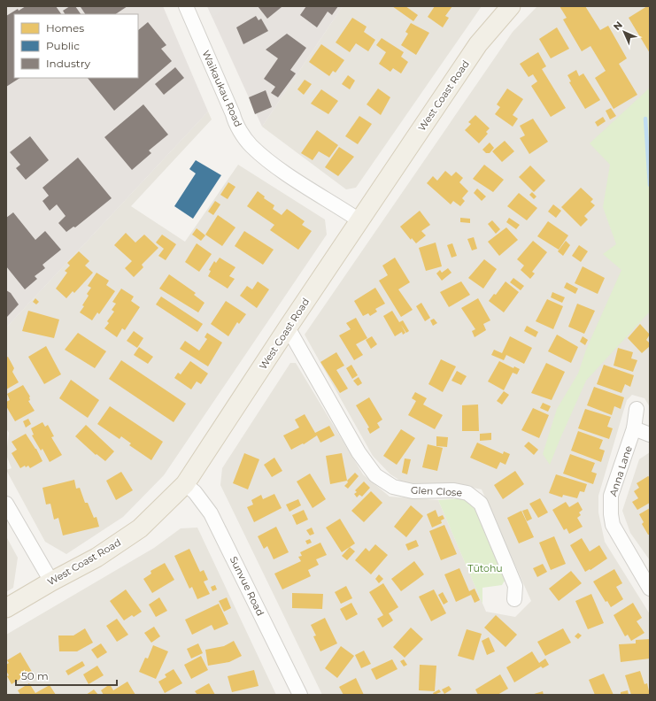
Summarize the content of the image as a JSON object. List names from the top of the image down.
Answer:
{
  "streets": {
    "main road": ["West Coast Road"],
    "street": [
      "Waikaukau Road",
      "Anna Lane",
      "Glen Close",
      "Sunvue Road"
    ]
  },
  "crossings": [
    ["Waikaukau Road", "West Coast Road"],
    ["West Coast Road", "Glen Close"],
    ["West Coast Road", "Sunvue Road"]
  ],
  "parks": ["Tūtohu"],
  "legend": ["Homes", "Public", "Industry"],
  "scale_bar": "50 m",
  "north": "top left"
}
